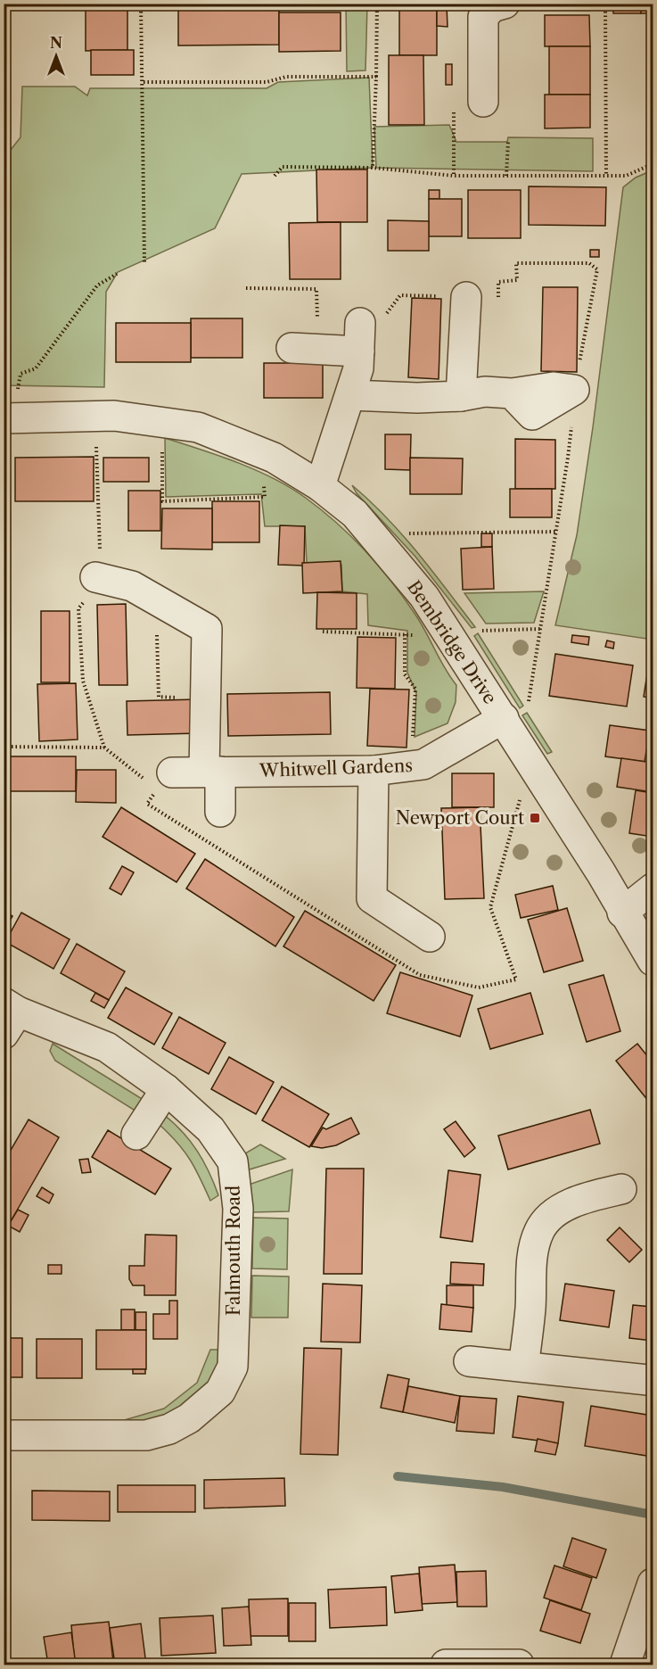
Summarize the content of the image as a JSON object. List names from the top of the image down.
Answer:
{
  "streets": {
    "street": ["Bembridge Drive", "Whitwell Gardens", "Falmouth Road"]
  },
  "crossings": [
    ["Bembridge Drive", "Whitwell Gardens"]
  ],
  "places": {
    "transit": ["Newport Court"]
  },
  "north": "top"
}
